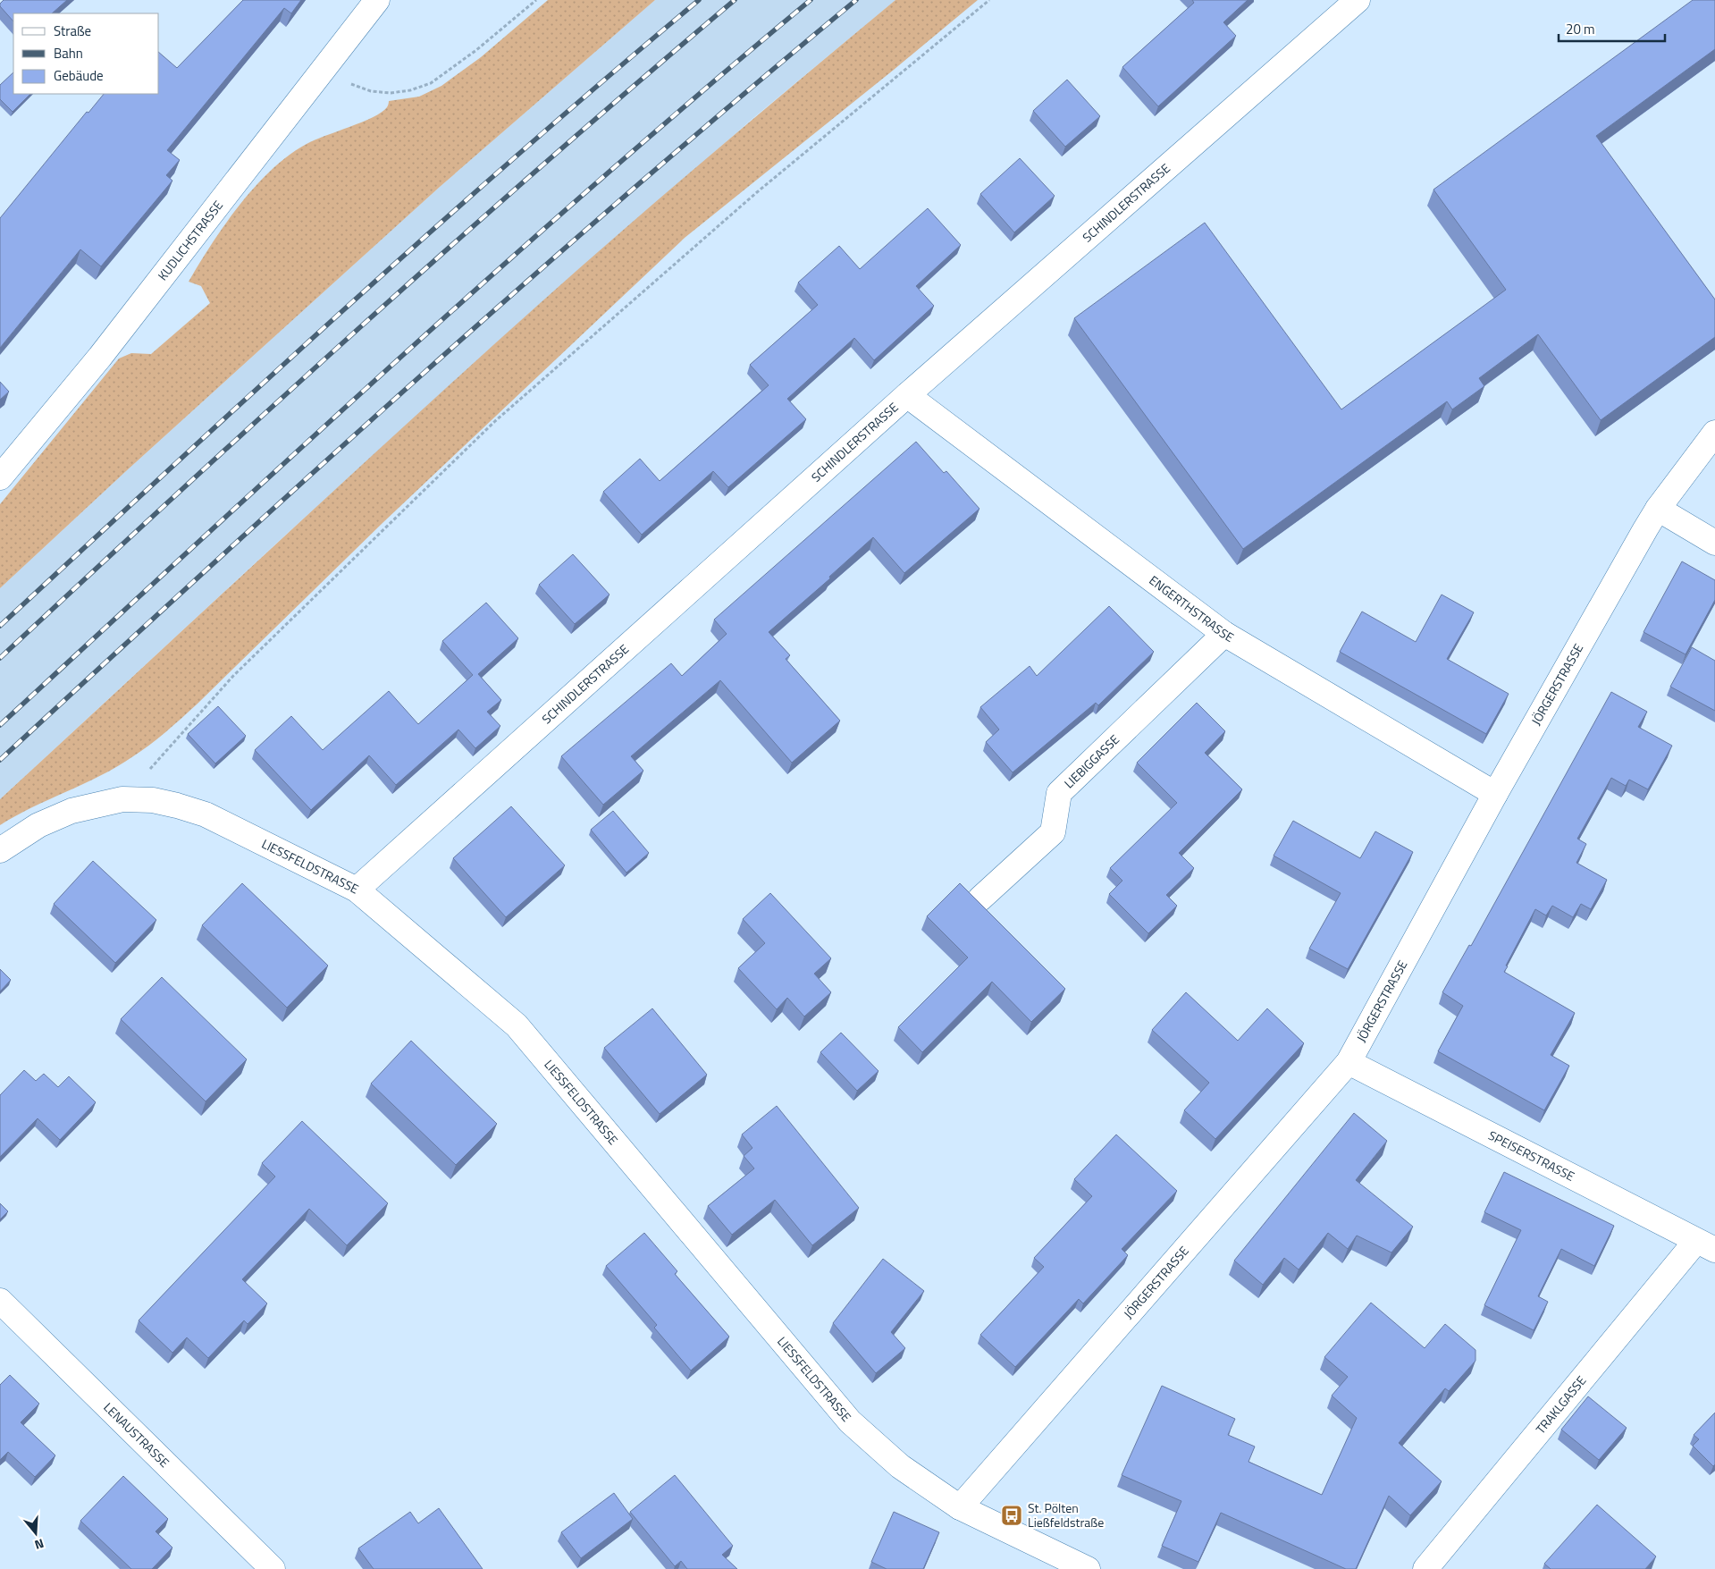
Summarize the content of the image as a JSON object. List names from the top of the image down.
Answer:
{
  "streets": {
    "street": [
      "SCHINDLERSTRASSE",
      "KUDLICHSTRASSE",
      "ENGERTHSTRASSE",
      "JÖRGERSTRASSE",
      "LIEBIGGASSE",
      "LIESSFELDSTRASSE",
      "SPEISERSTRASSE",
      "TRAKLGASSE",
      "LENAUSTRASSE"
    ]
  },
  "crossings": [
    ["SCHINDLERSTRASSE", "ENGERTHSTRASSE"],
    ["SCHINDLERSTRASSE", "LIESSFELDSTRASSE"],
    ["ENGERTHSTRASSE", "JÖRGERSTRASSE"],
    ["ENGERTHSTRASSE", "LIEBIGGASSE"],
    ["JÖRGERSTRASSE", "LIESSFELDSTRASSE"],
    ["JÖRGERSTRASSE", "SPEISERSTRASSE"],
    ["SPEISERSTRASSE", "TRAKLGASSE"]
  ],
  "places": {
    "bus stop": ["St. Pölten Ließfeldstraße"]
  },
  "legend": ["Straße", "Bahn", "Gebäude"],
  "scale_bar": "20 m",
  "north": "bottom"
}
